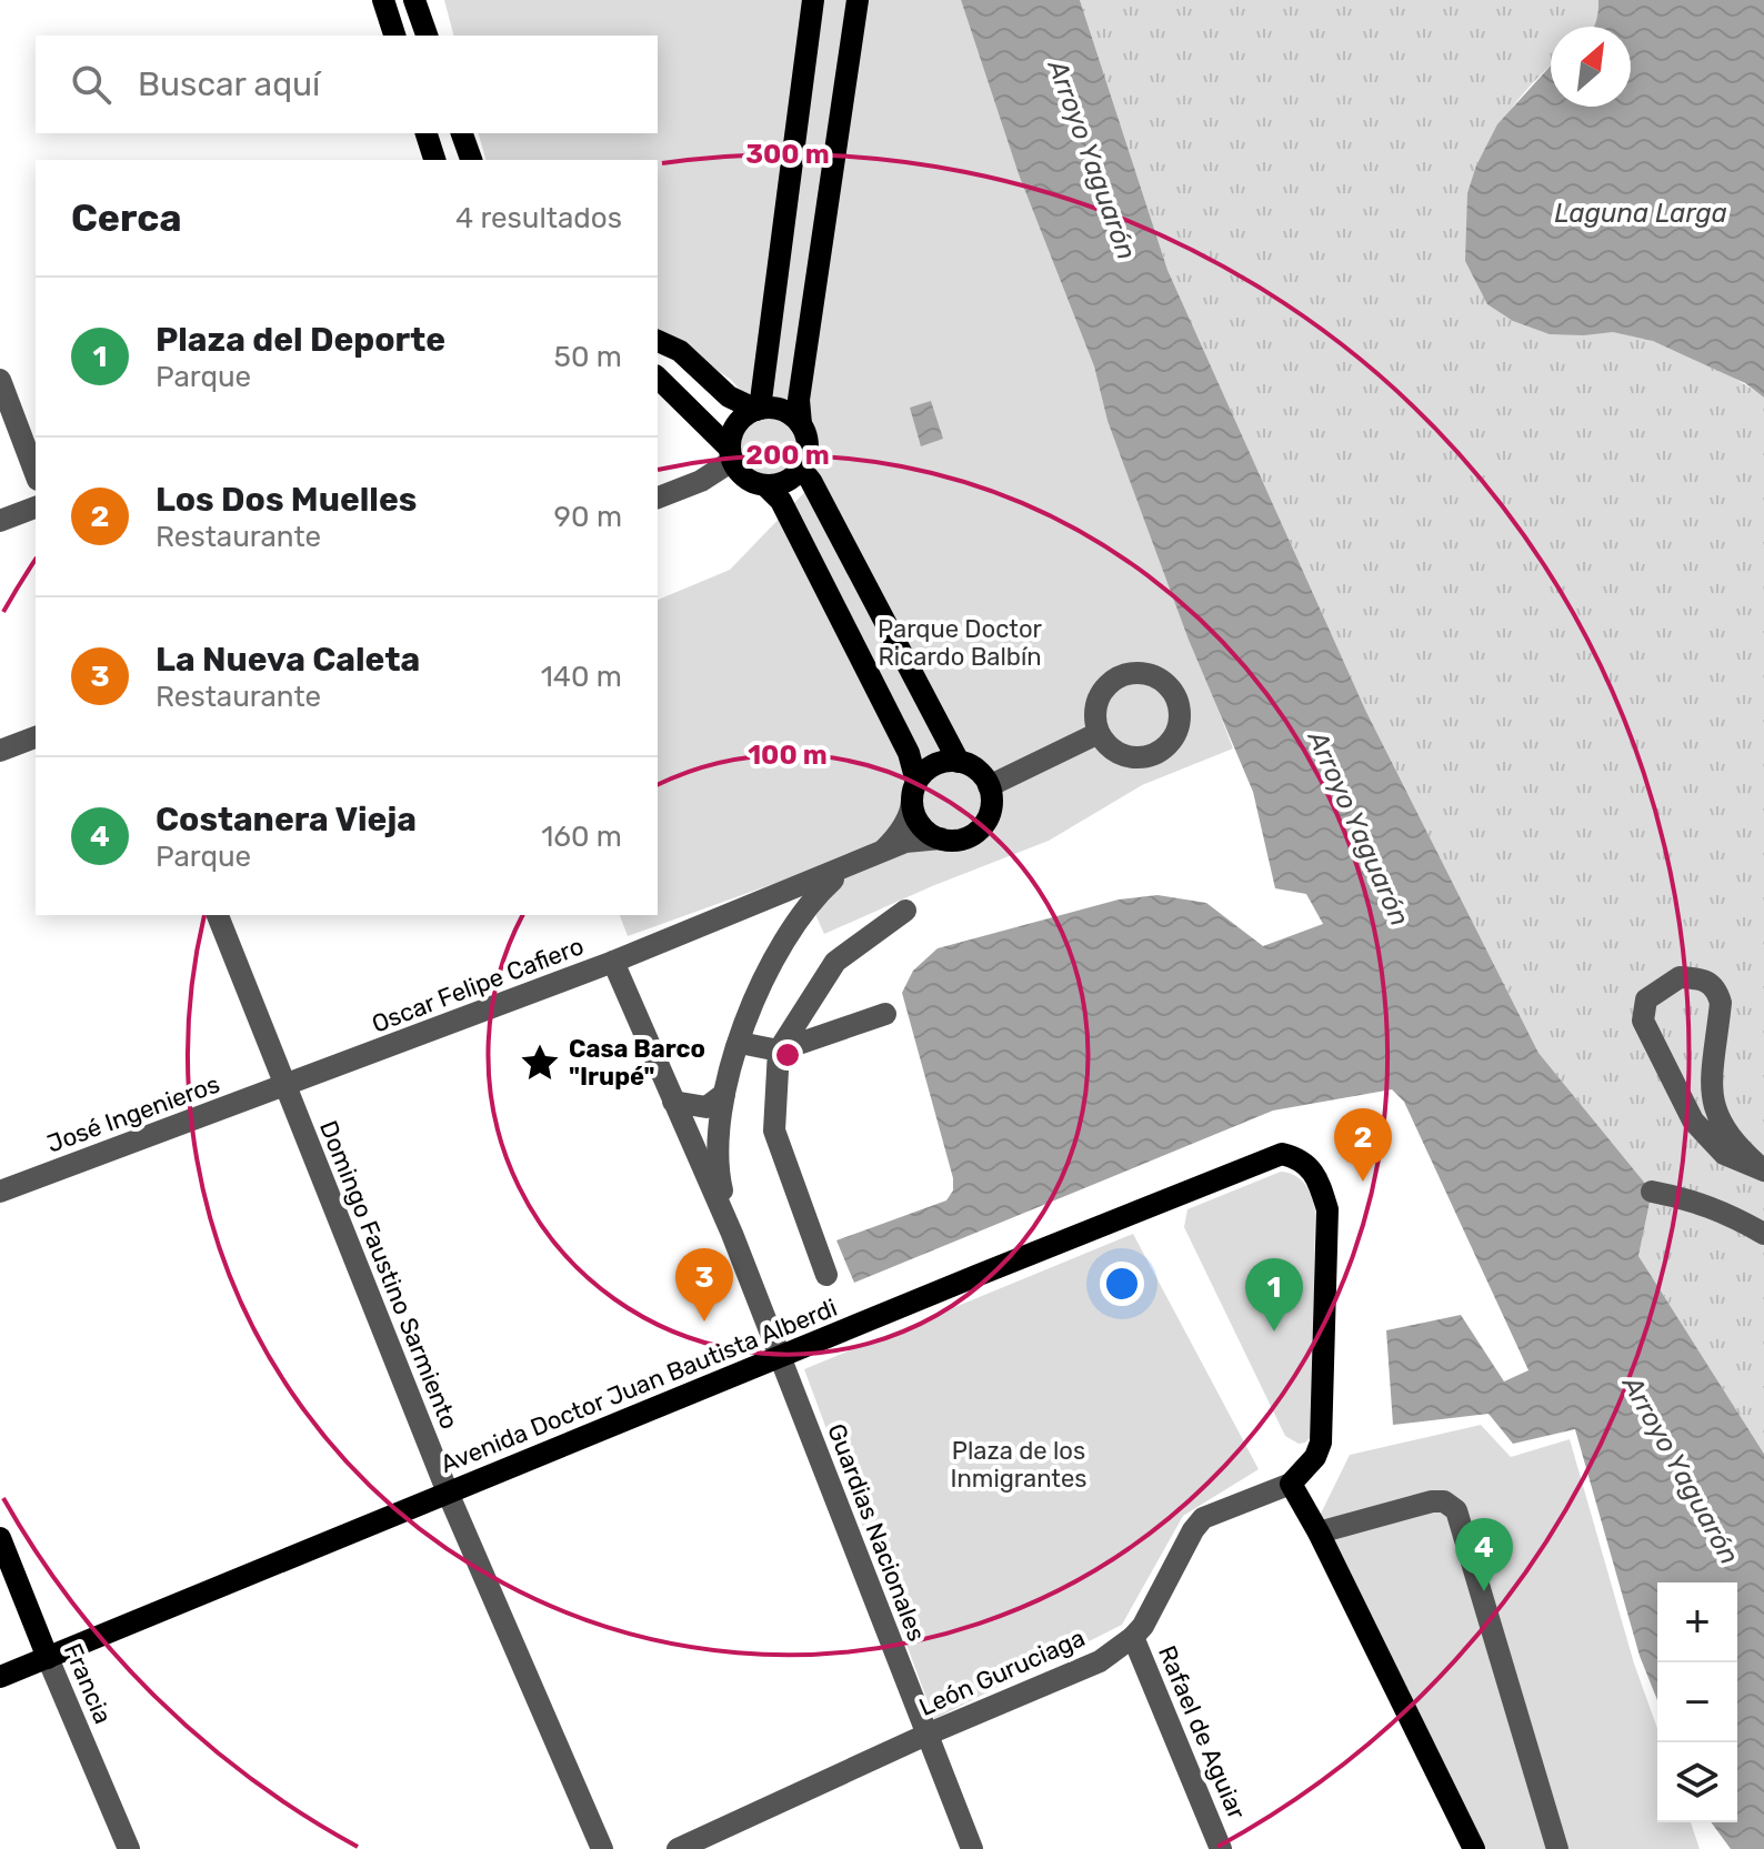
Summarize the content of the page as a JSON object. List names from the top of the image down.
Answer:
{
  "streets": {
    "main road": ["Avenida Doctor Juan Bautista Alberdi", "Francia"],
    "street": [
      "Oscar Felipe Cafiero",
      "José Ingenieros",
      "Domingo Faustino Sarmiento",
      "Guardias Nacionales",
      "León Guruciaga",
      "Rafael de Aguiar"
    ]
  },
  "crossings": [
    ["Oscar Felipe Cafiero", "José Ingenieros"],
    ["Oscar Felipe Cafiero", "Domingo Faustino Sarmiento"],
    ["Oscar Felipe Cafiero", "Guardias Nacionales"],
    ["José Ingenieros", "Domingo Faustino Sarmiento"],
    ["Domingo Faustino Sarmiento", "Avenida Doctor Juan Bautista Alberdi"],
    ["Avenida Doctor Juan Bautista Alberdi", "Guardias Nacionales"],
    ["Avenida Doctor Juan Bautista Alberdi", "León Guruciaga"],
    ["Avenida Doctor Juan Bautista Alberdi", "Francia"],
    ["Guardias Nacionales", "León Guruciaga"],
    ["León Guruciaga", "Rafael de Aguiar"]
  ],
  "water": ["Arroyo Yaguarón", "Laguna Larga"],
  "parks": ["Parque Doctor Ricardo Balbín", "Plaza de los Inmigrantes"],
  "places": {
    "place": ["Casa Barco \"Irupé\""]
  },
  "north": "top right",
  "page": {
    "search": "Buscar aquí",
    "heading": ["Cerca", "4 resultados"],
    "list": [
      {
        "mark": "1",
        "name": "Plaza del Deporte",
        "note": "Parque",
        "value": "50 m"
      },
      {
        "mark": "2",
        "name": "Los Dos Muelles",
        "note": "Restaurante",
        "value": "90 m"
      },
      {
        "mark": "3",
        "name": "La Nueva Caleta",
        "note": "Restaurante",
        "value": "140 m"
      },
      {
        "mark": "4",
        "name": "Costanera Vieja",
        "note": "Parque",
        "value": "160 m"
      }
    ],
    "pins": [
      "2",
      "3",
      "1",
      "4"
    ],
    "map_buttons": ["+", "−"]
  },
  "rings": ["300 m", "200 m", "100 m"]
}
